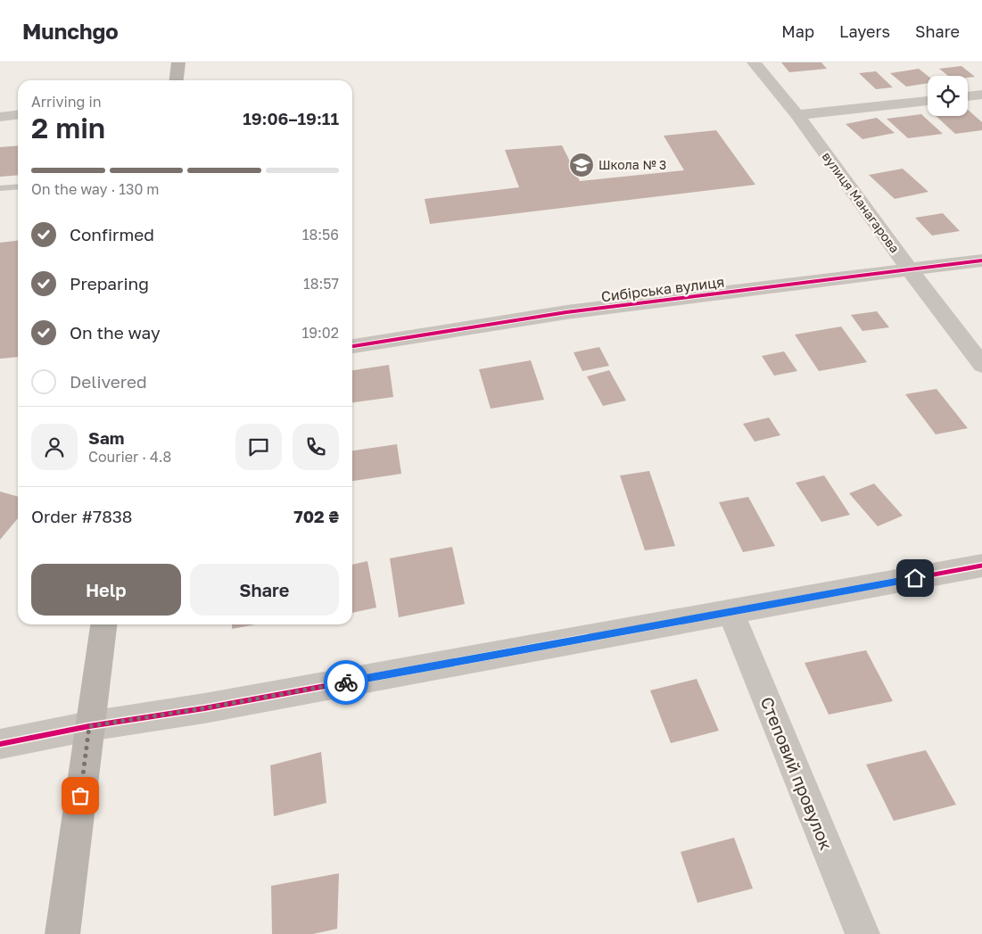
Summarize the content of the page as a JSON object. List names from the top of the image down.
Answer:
{
  "streets": {
    "street": ["вулиця Манагарова", "Сибірська вулиця", "Степовий провулок"]
  },
  "crossings": [
    ["вулиця Манагарова", "Сибірська вулиця"]
  ],
  "places": {
    "school or university": ["Школа № 3"]
  },
  "page": {
    "header": "Munchgo",
    "nav": ["Map", "Layers", "Share"],
    "heading": ["2 min", "Arriving in", "19:06–19:11"],
    "panel": [
      "Sam",
      "Courier · 4.8",
      "Order #7838",
      "702 ₴"
    ],
    "bar": "On the way · 130 m",
    "list": [
      ["Confirmed", "18:56"],
      ["Preparing", "18:57"],
      ["On the way", "19:02"],
      "Delivered"
    ],
    "buttons": ["Help", "Share"]
  }
}
